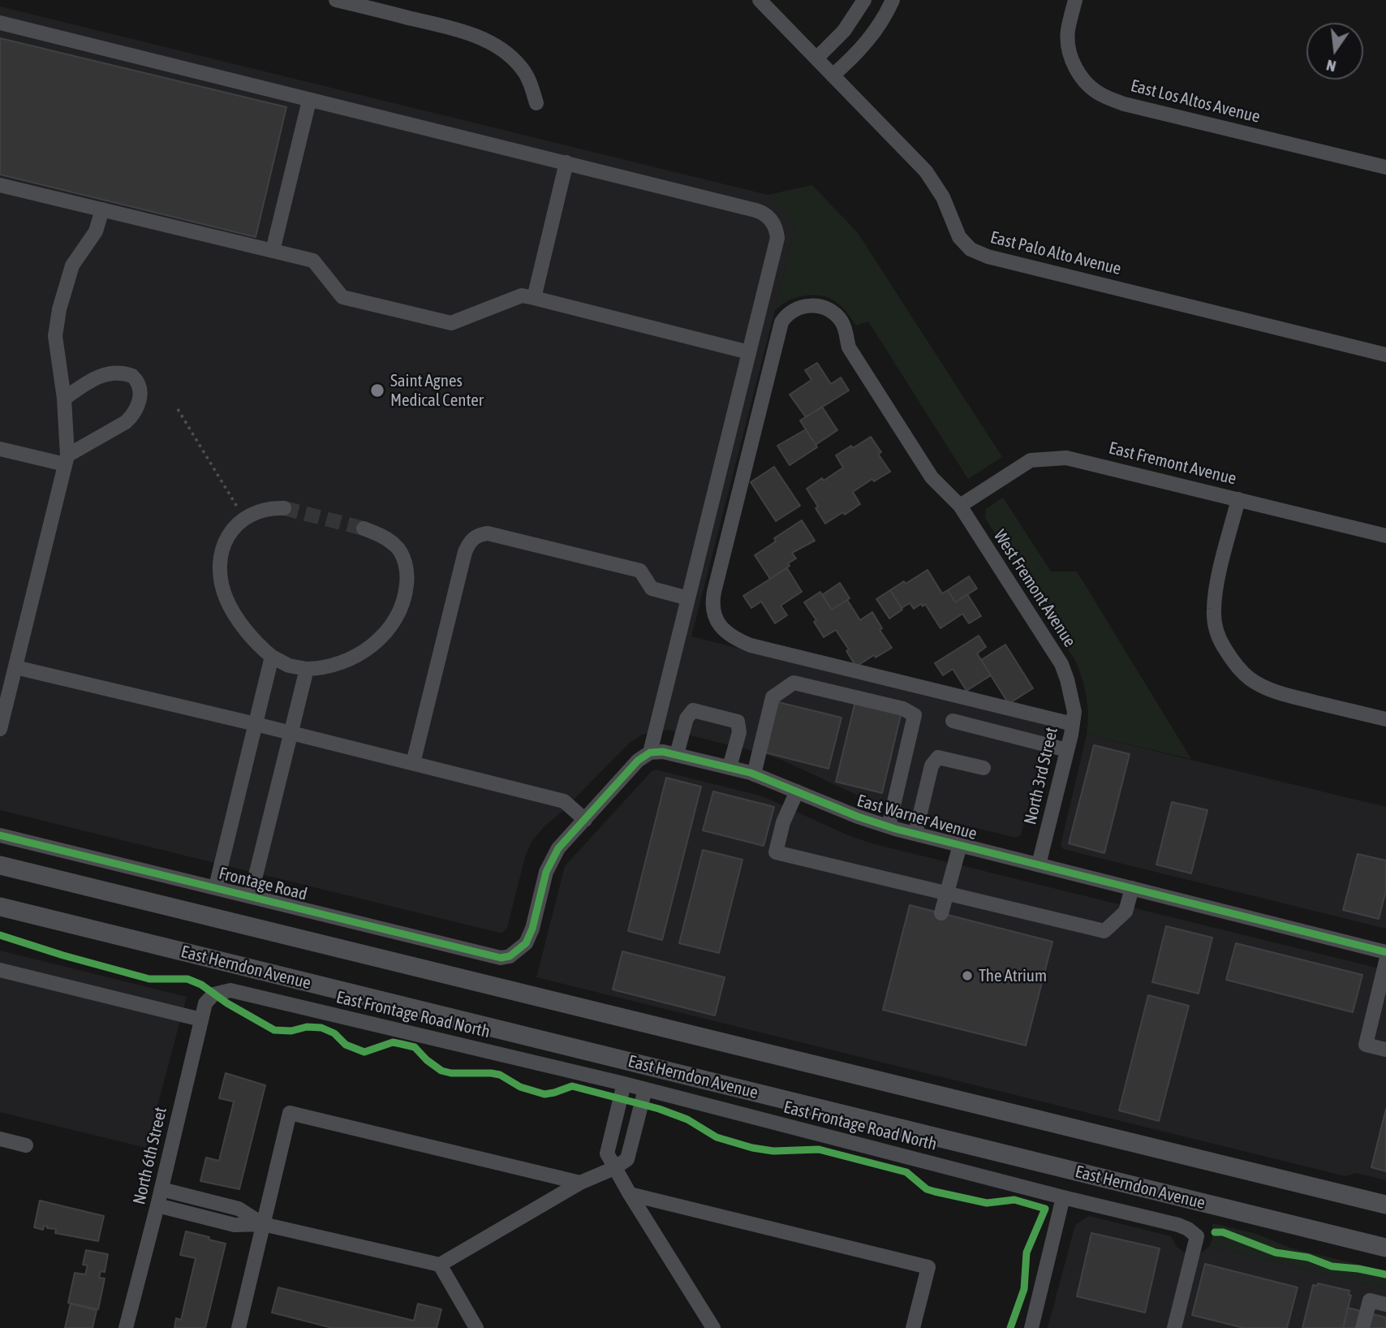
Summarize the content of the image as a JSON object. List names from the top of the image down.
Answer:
{
  "streets": {
    "main road": ["East Herndon Avenue"],
    "street": [
      "East Los Altos Avenue",
      "East Palo Alto Avenue",
      "East Fremont Avenue",
      "West Fremont Avenue",
      "North 3rd Street",
      "East Warner Avenue",
      "Frontage Road",
      "East Frontage Road North",
      "North 6th Street"
    ]
  },
  "crossings": [
    ["East Fremont Avenue", "West Fremont Avenue"],
    ["West Fremont Avenue", "North 3rd Street"],
    ["North 3rd Street", "East Warner Avenue"],
    ["East Frontage Road North", "North 6th Street"]
  ],
  "places": ["Saint Agnes Medical Center", "The Atrium"],
  "north": "bottom"
}
